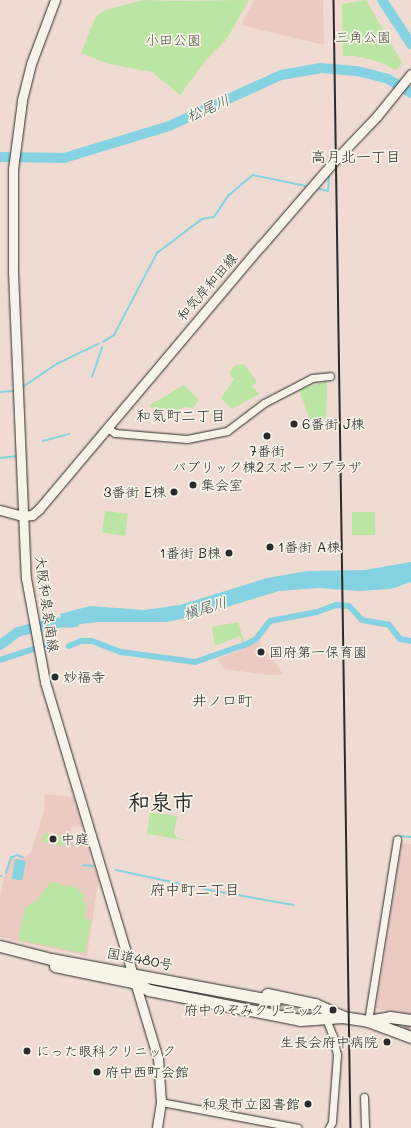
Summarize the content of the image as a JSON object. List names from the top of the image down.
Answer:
{
  "streets": {
    "highway": ["国道480号"],
    "main road": ["和気岸和田線", "大阪和泉泉南線"]
  },
  "crossings": [
    ["和気岸和田線", "大阪和泉泉南線"],
    ["大阪和泉泉南線", "国道480号"]
  ],
  "districts": [
    "高月北一丁目",
    "和気町二丁目",
    "井ノ口町",
    "和泉市",
    "府中町二丁目"
  ],
  "water": ["松尾川", "槇尾川"],
  "parks": ["三角公園", "小田公園"],
  "places": [
    "6番街 J棟",
    "7番街 パブリック棟2スポーツプラザ",
    "集会室",
    "3番街 E棟",
    "1番街 A棟",
    "1番街 B棟",
    "国府第一保育園",
    "妙福寺",
    "中庭",
    "府中のぞみクリニック",
    "生長会府中病院",
    "にった眼科クリニック",
    "府中西町会館",
    "和泉市立図書館"
  ]
}
